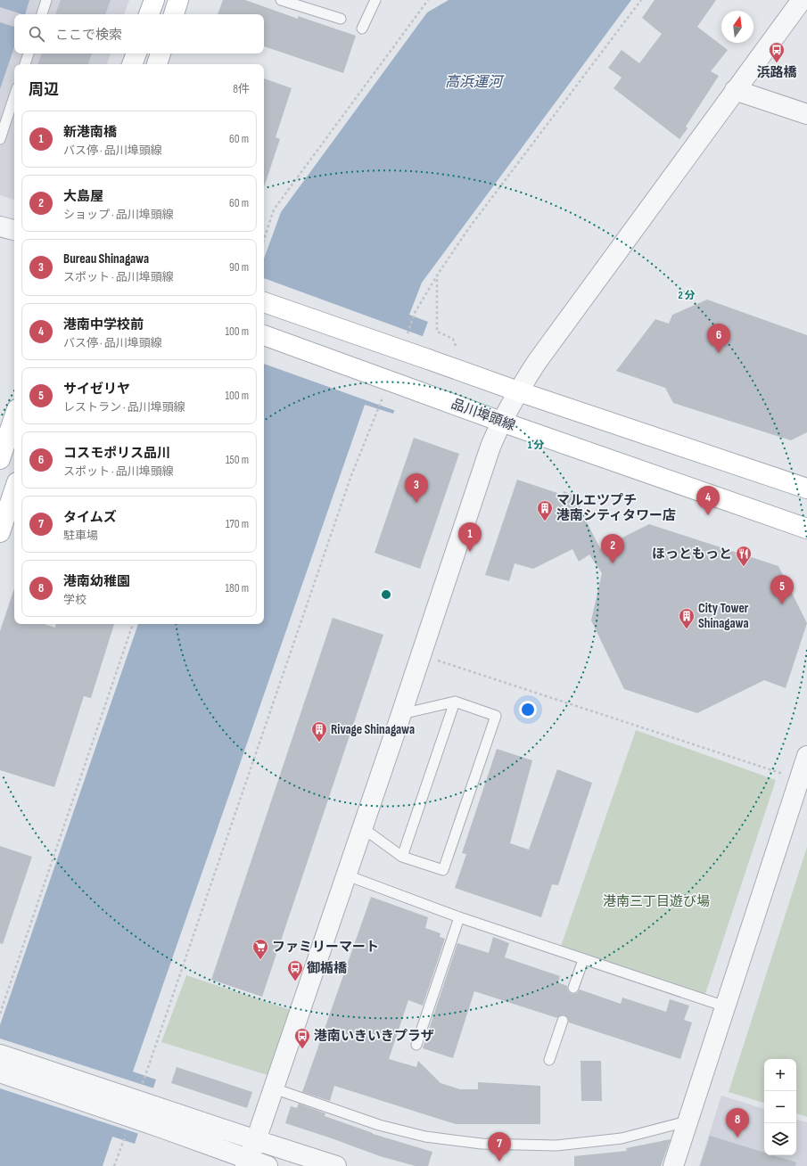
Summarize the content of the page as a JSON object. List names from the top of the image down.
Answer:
{
  "streets": {
    "main road": ["品川埠頭線"]
  },
  "water": ["高浜運河"],
  "parks": ["港南三丁目遊び場"],
  "places": {
    "bus stop": ["浜路橋", "御楯橋", "港南いきいきプラザ"],
    "building": ["マルエツプチ 港南シティタワー店", "City Tower Shinagawa", "Rivage Shinagawa"],
    "restaurant": ["ほっともっと"],
    "supermarket": ["ファミリーマート"]
  },
  "north": "top",
  "page": {
    "search": "ここで検索",
    "heading": ["周辺", "8件"],
    "list": [
      {
        "mark": "1",
        "name": "新港南橋",
        "note": "バス停 · 品川埠頭線",
        "value": "60 m"
      },
      {
        "mark": "2",
        "name": "大島屋",
        "note": "ショップ · 品川埠頭線",
        "value": "60 m"
      },
      {
        "mark": "3",
        "name": "Bureau Shinagawa",
        "note": "スポット · 品川埠頭線",
        "value": "90 m"
      },
      {
        "mark": "4",
        "name": "港南中学校前",
        "note": "バス停 · 品川埠頭線",
        "value": "100 m"
      },
      {
        "mark": "5",
        "name": "サイゼリヤ",
        "note": "レストラン · 品川埠頭線",
        "value": "100 m"
      },
      {
        "mark": "6",
        "name": "コスモポリス品川",
        "note": "スポット · 品川埠頭線",
        "value": "150 m"
      },
      {
        "mark": "7",
        "name": "タイムズ",
        "note": "駐車場",
        "value": "170 m"
      },
      {
        "mark": "8",
        "name": "港南幼稚園",
        "note": "学校",
        "value": "180 m"
      }
    ],
    "pins": [
      "6",
      "3",
      "4",
      "1",
      "2",
      "5",
      "8",
      "7"
    ],
    "map_buttons": ["+", "−"]
  },
  "rings": ["2 分", "1 分"]
}
